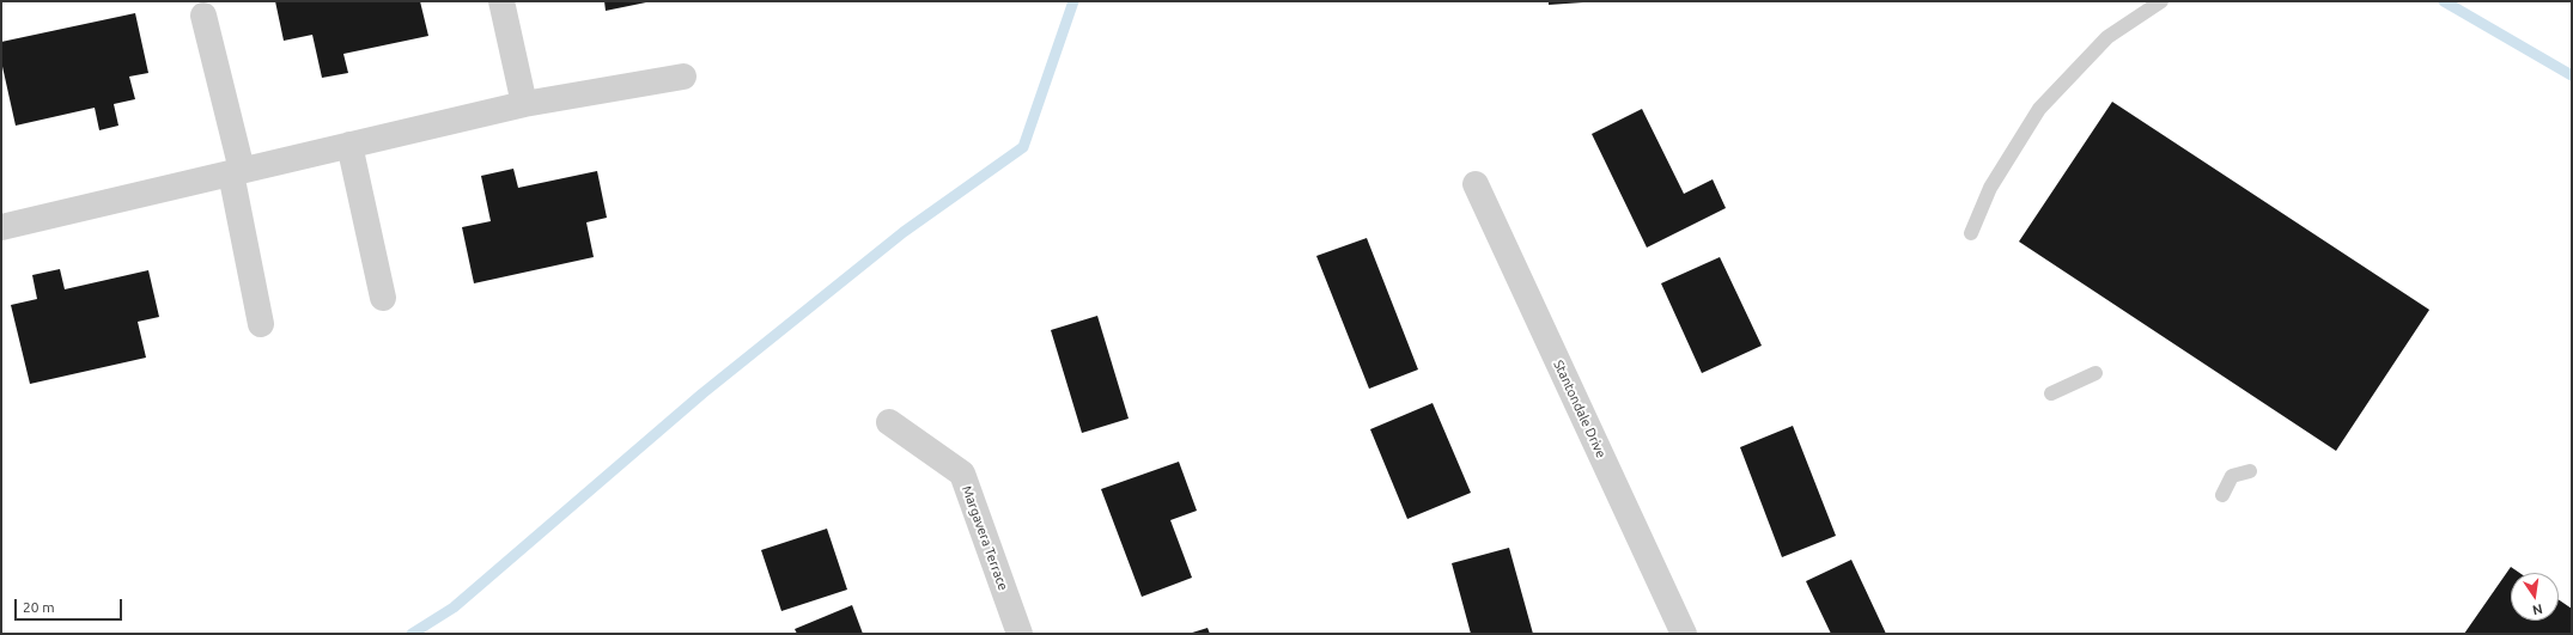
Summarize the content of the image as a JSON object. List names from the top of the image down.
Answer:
{
  "streets": {
    "street": ["Stantondale Drive", "Margavera Terrace"]
  },
  "scale_bar": "20 m",
  "north": "bottom"
}
